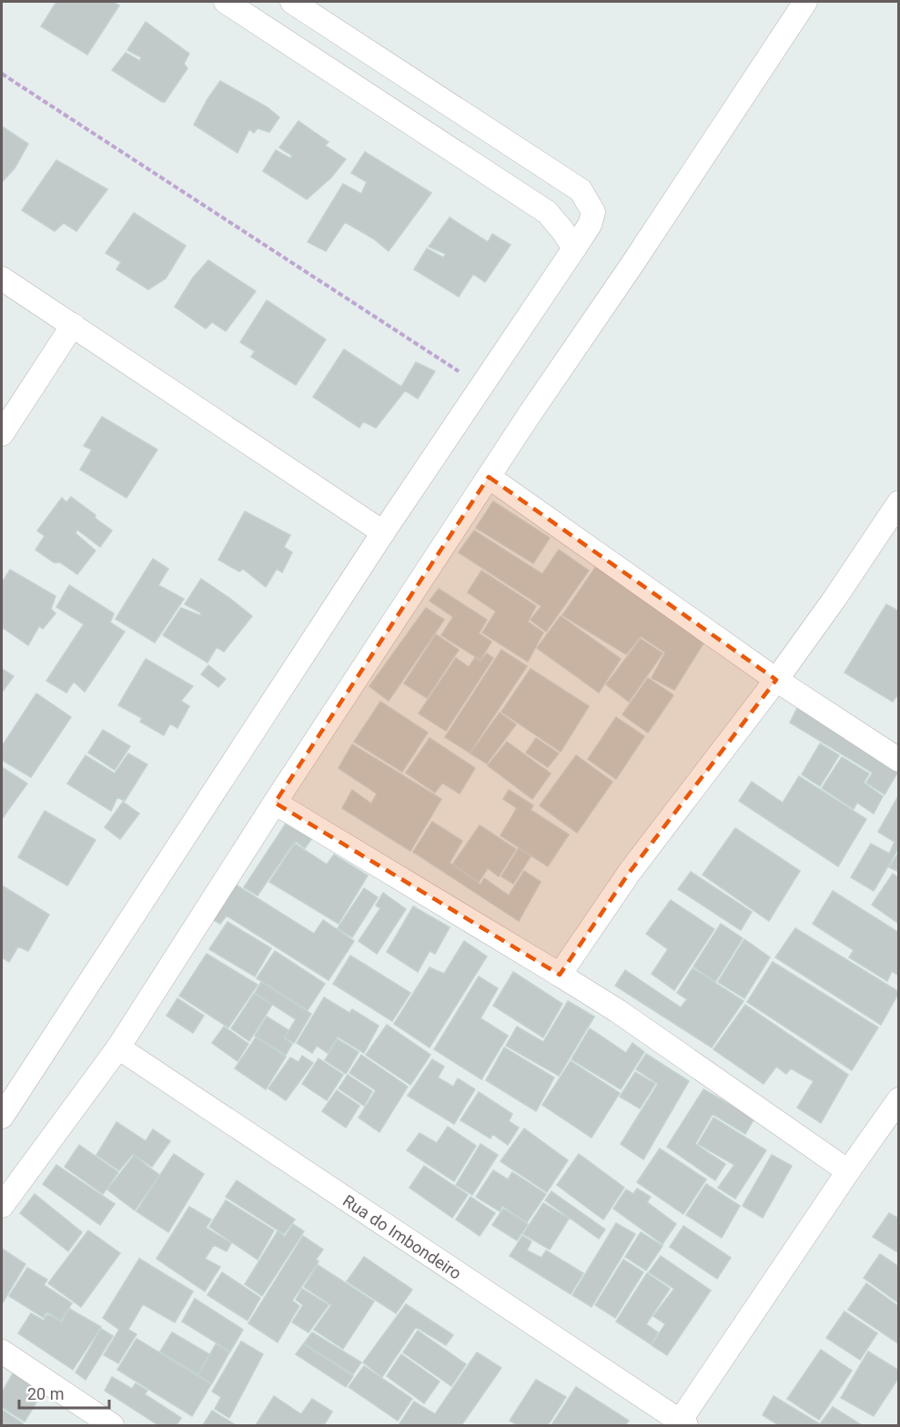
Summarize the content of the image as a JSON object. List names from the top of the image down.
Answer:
{
  "streets": {
    "street": ["Rua do Imbondeiro"]
  },
  "scale_bar": "20 m"
}
